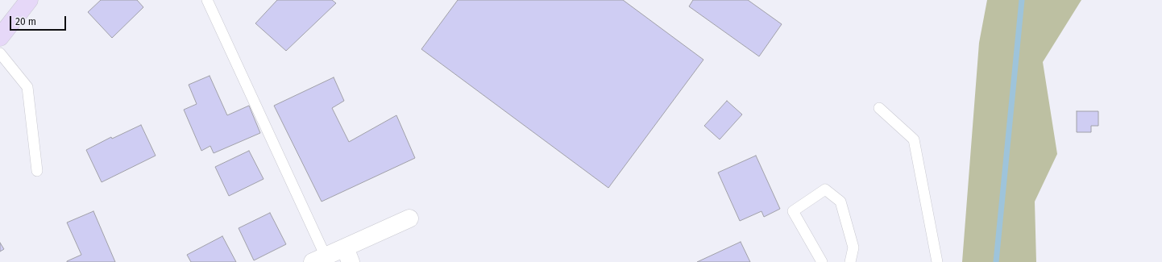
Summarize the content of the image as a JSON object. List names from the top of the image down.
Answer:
{
  "scale_bar": "20 m"
}
